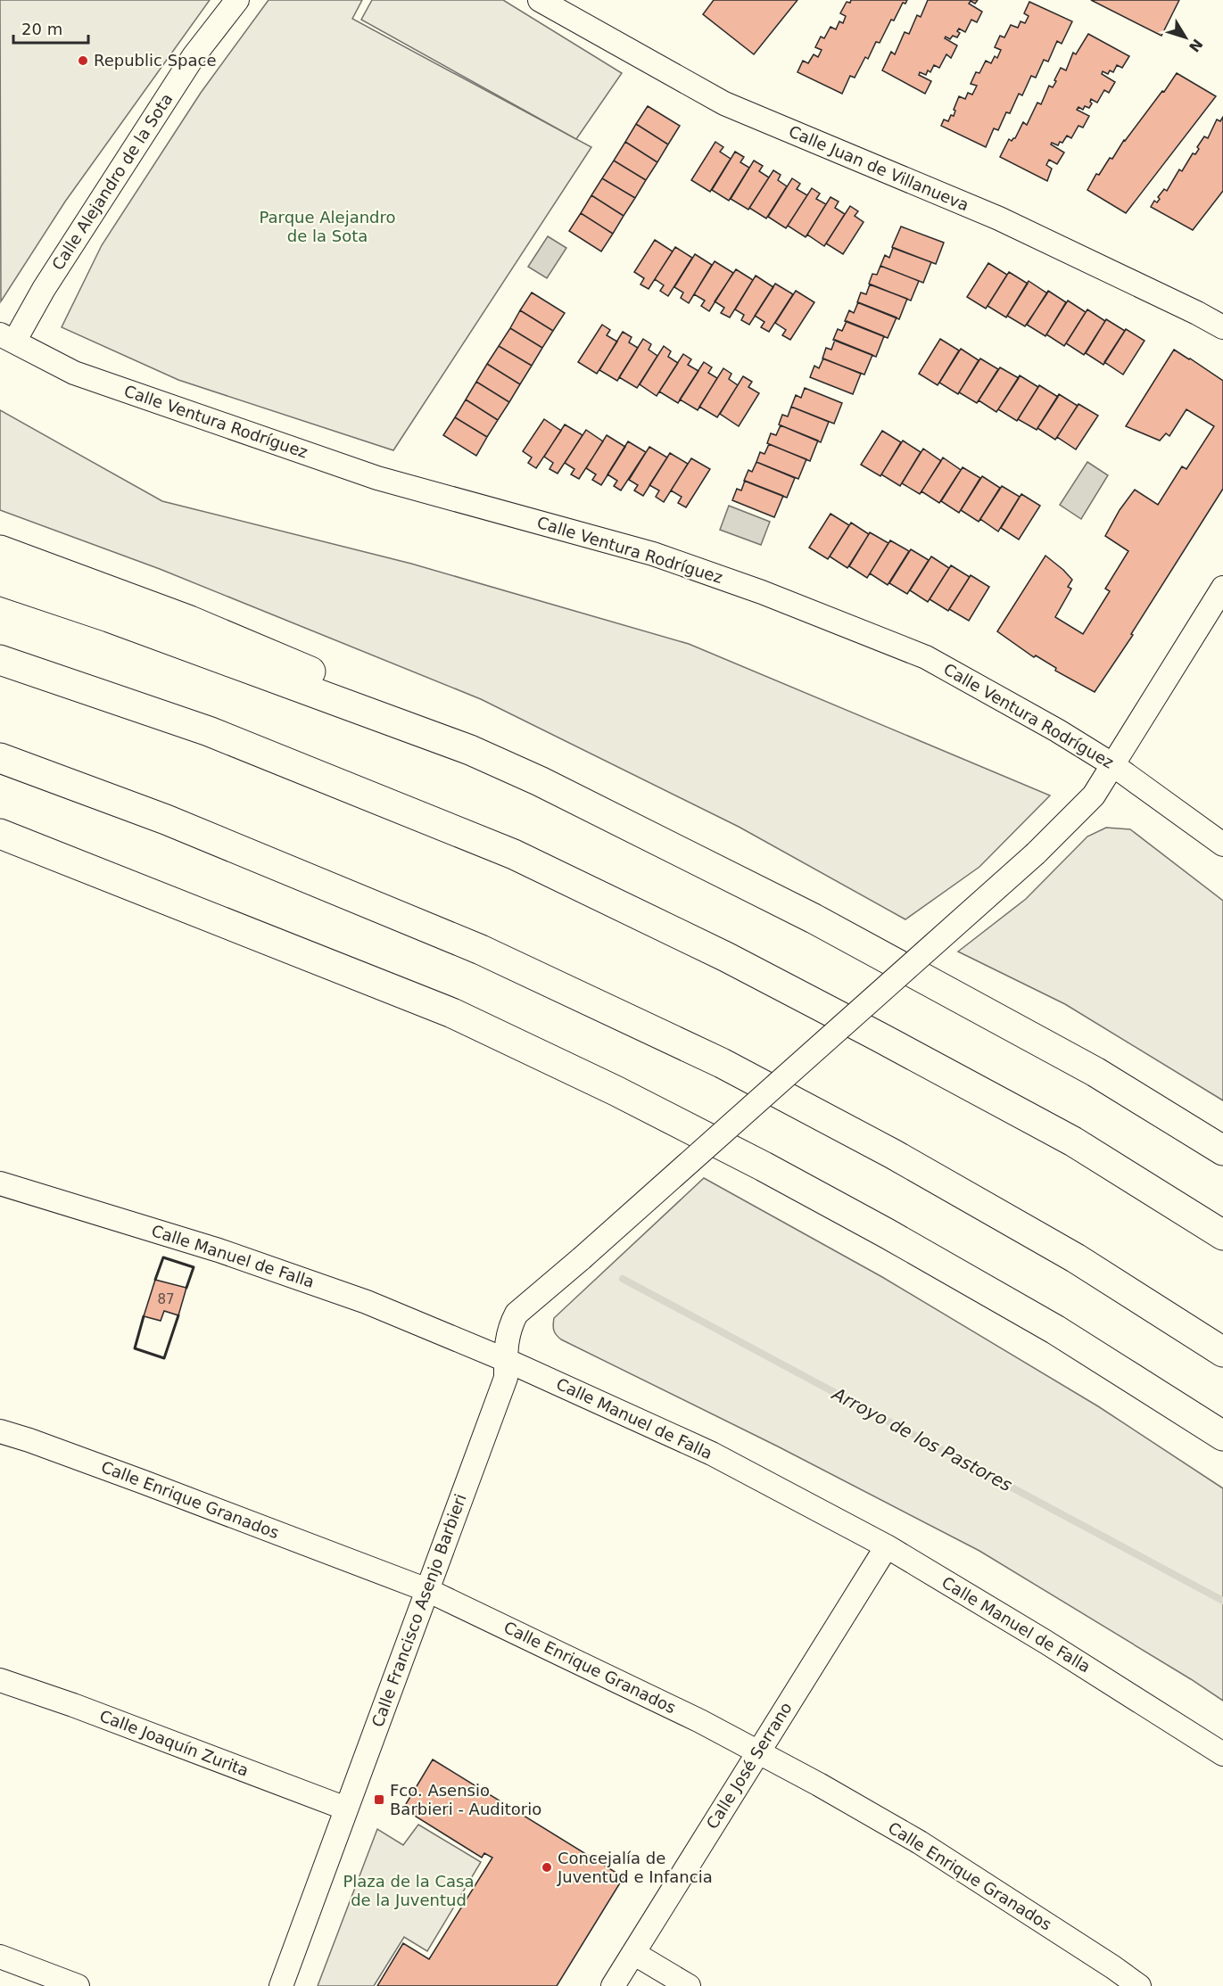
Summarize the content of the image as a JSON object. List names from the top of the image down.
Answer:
{
  "streets": {
    "street": [
      "Calle Juan de Villanueva",
      "Calle Alejandro de la Sota",
      "Calle Ventura Rodríguez",
      "Calle Manuel de Falla",
      "Calle Enrique Granados",
      "Calle Francisco Asenjo Barbieri",
      "Calle Joaquín Zurita",
      "Calle José Serrano"
    ]
  },
  "crossings": [
    ["Calle Alejandro de la Sota", "Calle Ventura Rodríguez"],
    ["Calle Ventura Rodríguez", "Calle Francisco Asenjo Barbieri"],
    ["Calle Manuel de Falla", "Calle Francisco Asenjo Barbieri"],
    ["Calle Manuel de Falla", "Calle José Serrano"],
    ["Calle Enrique Granados", "Calle Francisco Asenjo Barbieri"],
    ["Calle Enrique Granados", "Calle José Serrano"],
    ["Calle Francisco Asenjo Barbieri", "Calle Joaquín Zurita"]
  ],
  "water": ["Arroyo de los Pastores"],
  "parks": ["Parque Alejandro de la Sota", "Plaza de la Casa de la Juventud"],
  "places": {
    "other": ["Republic Space", "Concejalía de Juventud e Infancia"],
    "transit": ["Fco. Asensio Barbieri - Auditorio"]
  },
  "house_numbers": ["87"],
  "scale_bar": "20 m",
  "north": "bottom right"
}
